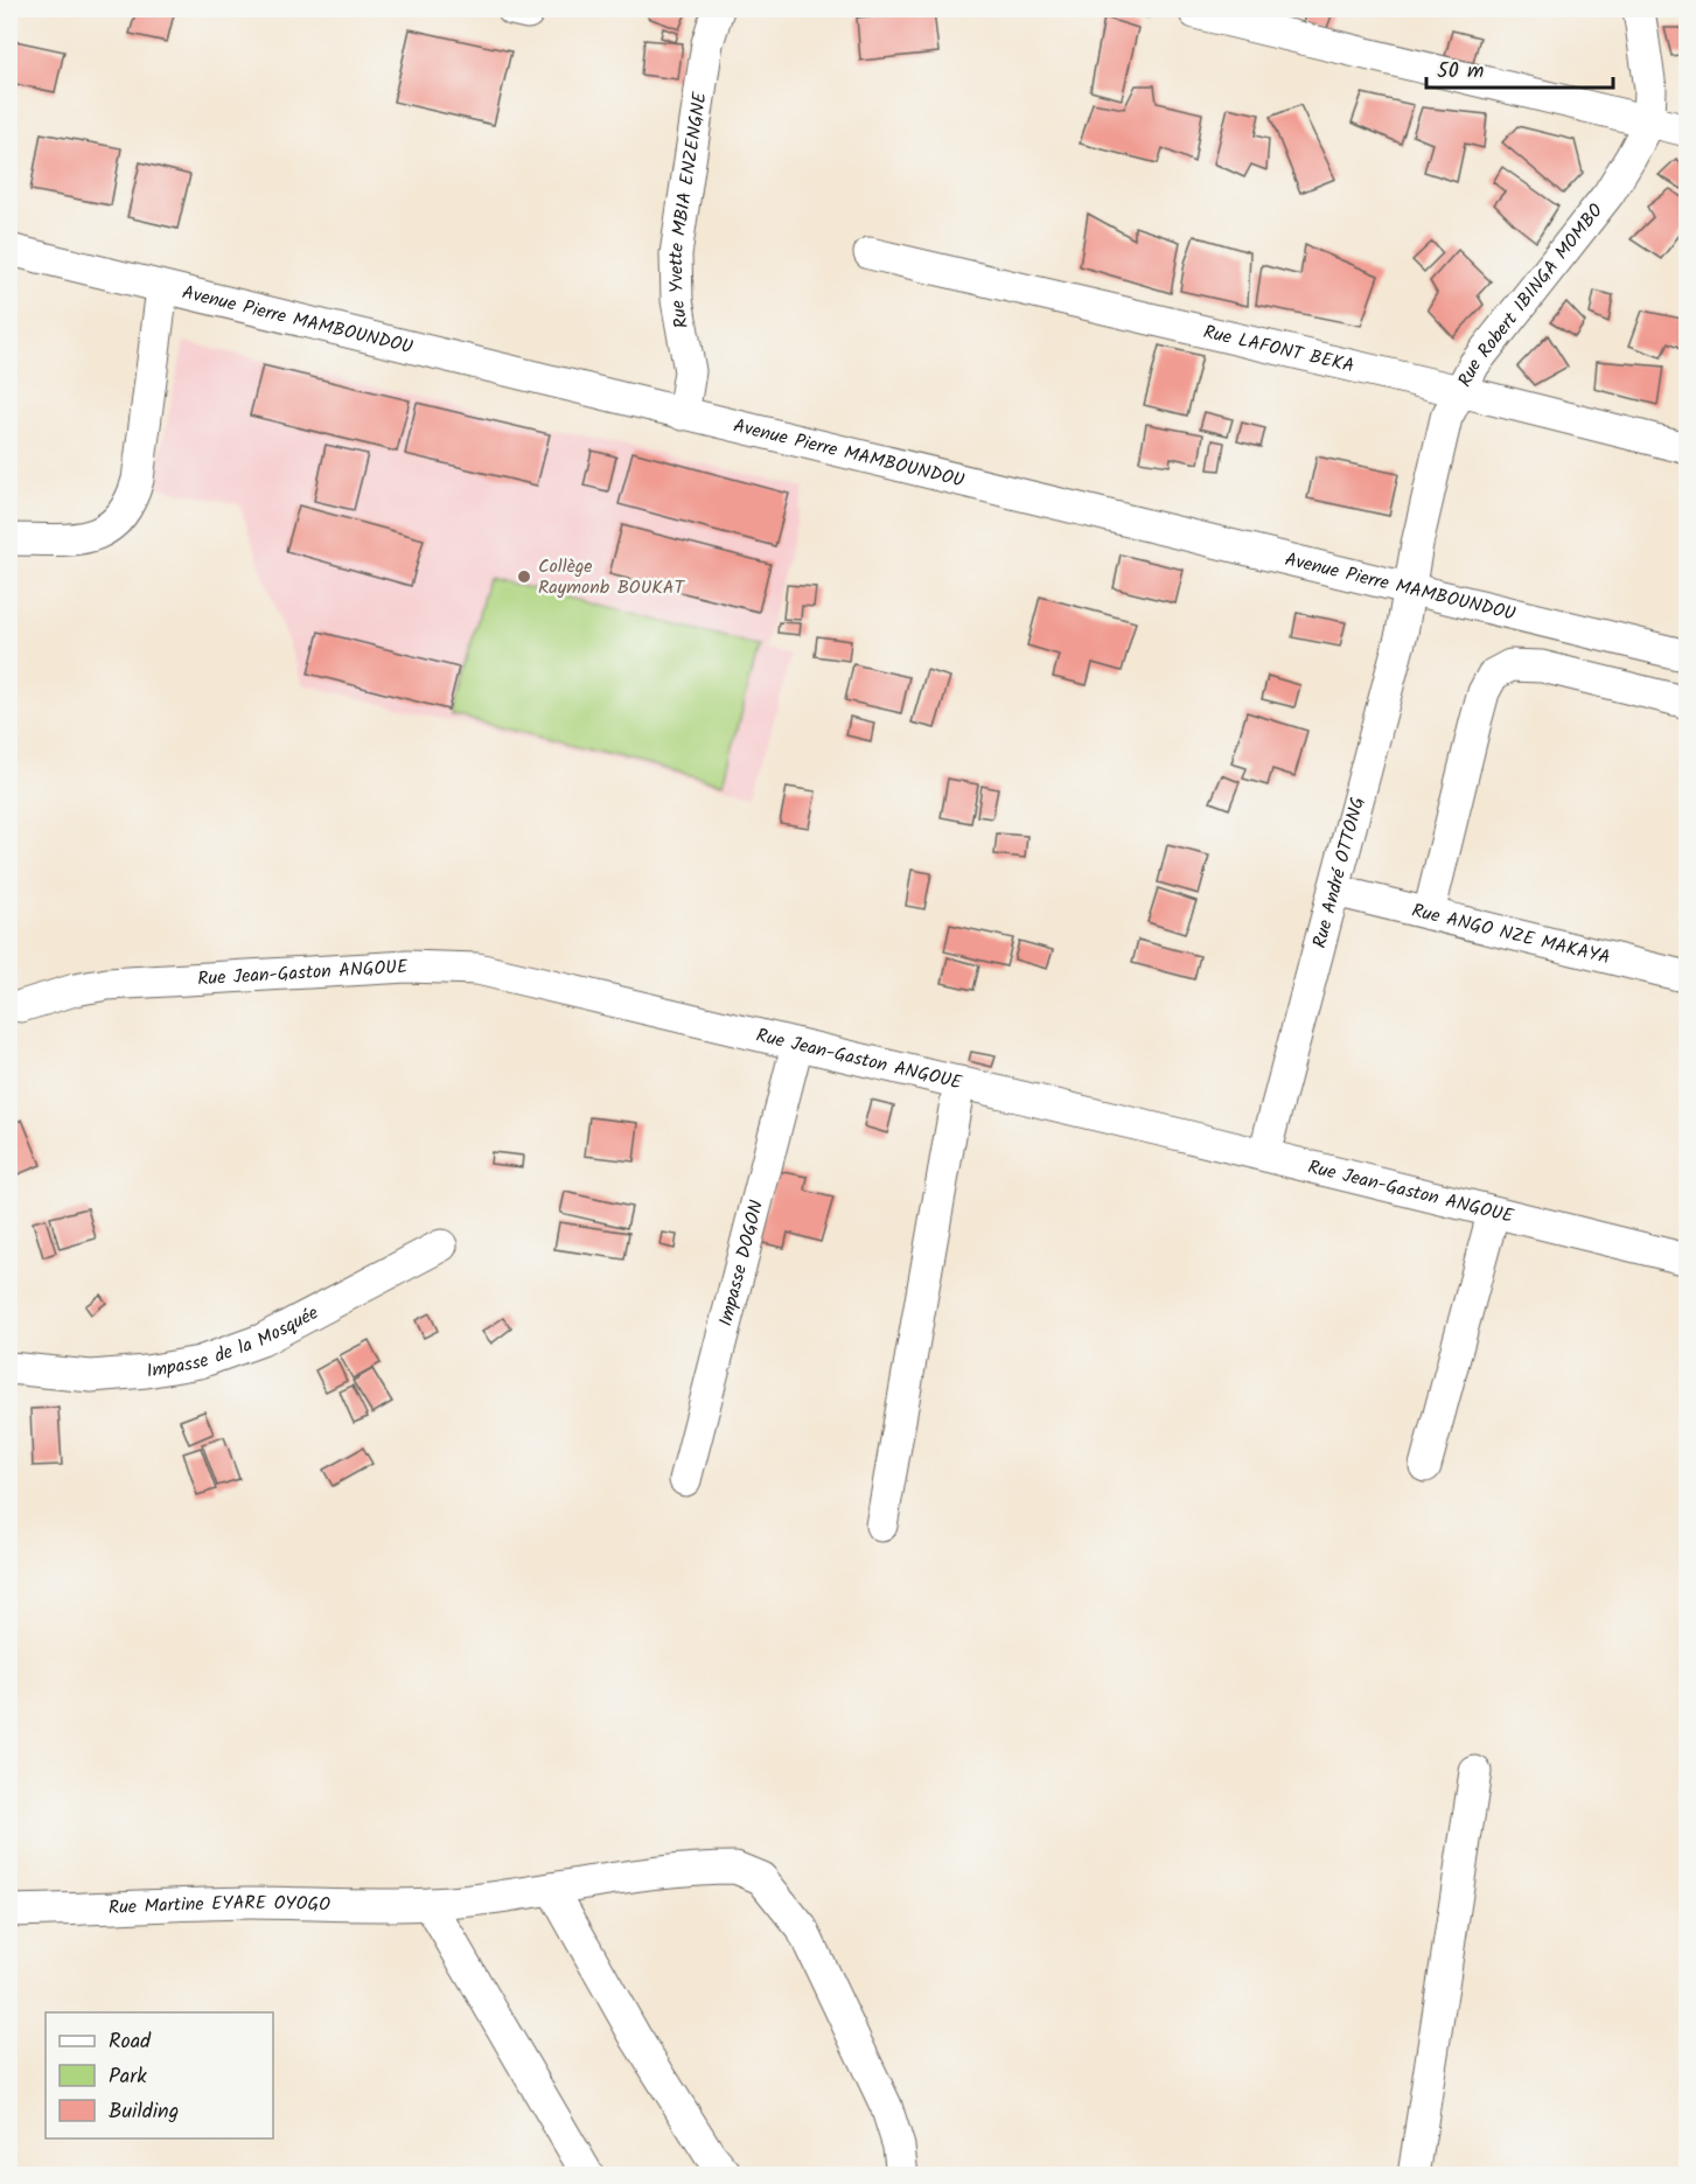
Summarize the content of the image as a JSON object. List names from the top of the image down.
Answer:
{
  "streets": {
    "street": [
      "Rue Yvette MBIA ENZENGNE",
      "Rue Robert IBINGA MOMBO",
      "Avenue Pierre MAMBOUNDOU",
      "Rue LAFONT BEKA",
      "Rue André OTTONG",
      "Rue ANGO NZE MAKAYA",
      "Rue Jean-Gaston ANGOUE",
      "Impasse DOGON",
      "Impasse de la Mosquée",
      "Rue Martine EYARE OYOGO"
    ]
  },
  "crossings": [
    ["Rue Yvette MBIA ENZENGNE", "Avenue Pierre MAMBOUNDOU"],
    ["Rue Robert IBINGA MOMBO", "Avenue Pierre MAMBOUNDOU"],
    ["Rue Robert IBINGA MOMBO", "Rue LAFONT BEKA"],
    ["Rue Robert IBINGA MOMBO", "Rue André OTTONG"],
    ["Avenue Pierre MAMBOUNDOU", "Rue André OTTONG"],
    ["Rue André OTTONG", "Rue ANGO NZE MAKAYA"],
    ["Rue André OTTONG", "Rue Jean-Gaston ANGOUE"],
    ["Rue Jean-Gaston ANGOUE", "Impasse DOGON"]
  ],
  "places": ["Collège Raymonb BOUKAT"],
  "legend": ["Road", "Park", "Building"],
  "scale_bar": "50 m"
}
